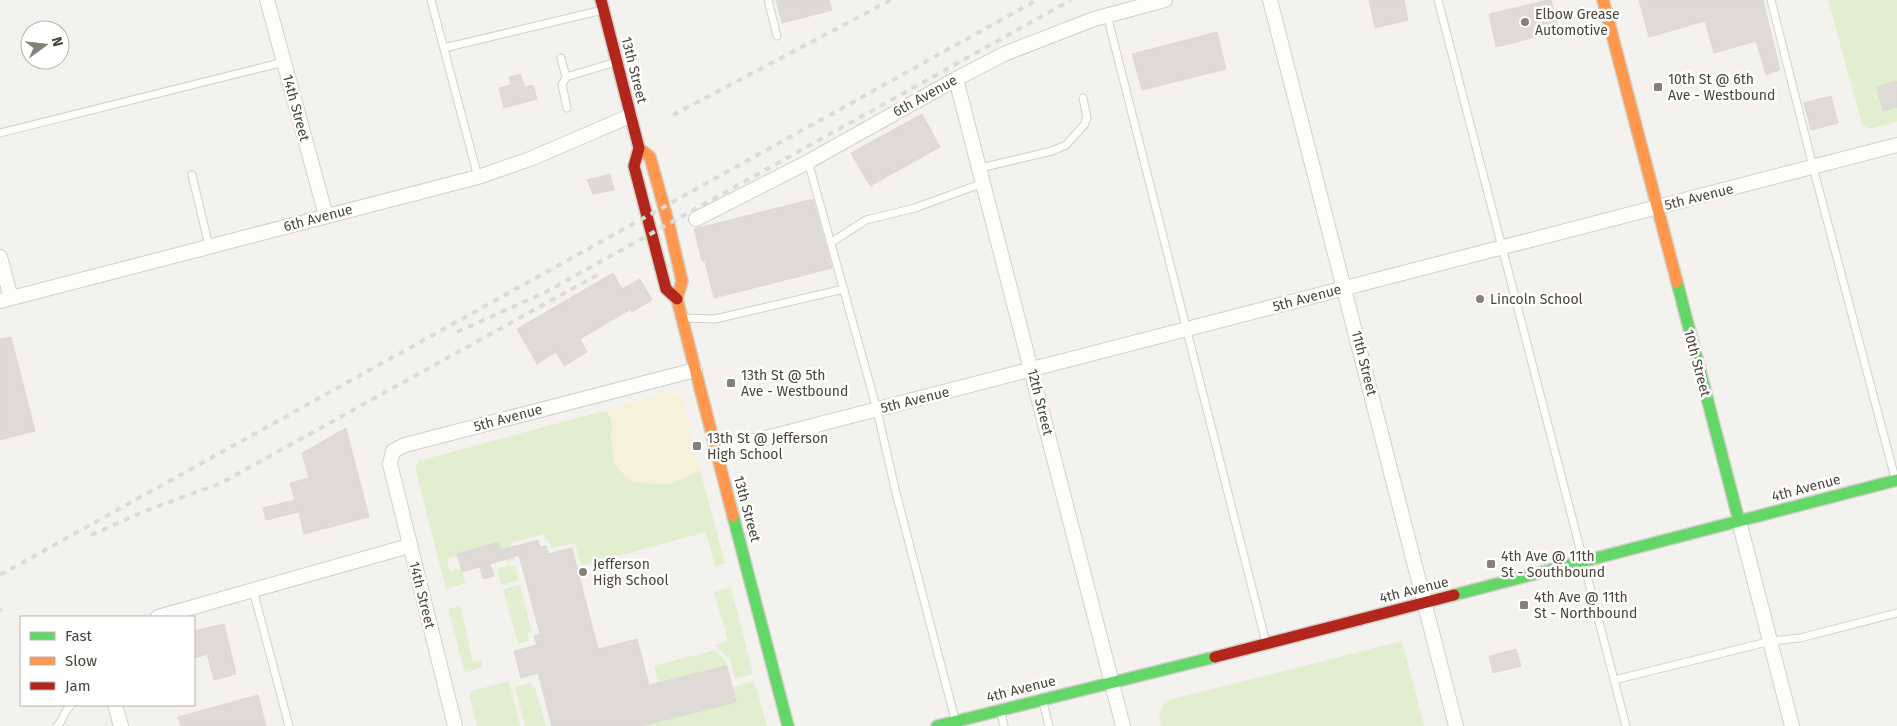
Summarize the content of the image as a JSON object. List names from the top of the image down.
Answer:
{
  "streets": {
    "street": [
      "13th Street",
      "6th Avenue",
      "14th Street",
      "5th Avenue",
      "11th Street",
      "10th Street",
      "12th Street",
      "4th Avenue"
    ]
  },
  "crossings": [
    ["13th Street", "6th Avenue"],
    ["13th Street", "5th Avenue"],
    ["6th Avenue", "14th Street"],
    ["6th Avenue", "12th Street"],
    ["14th Street", "5th Avenue"],
    ["5th Avenue", "11th Street"],
    ["5th Avenue", "10th Street"],
    ["5th Avenue", "12th Street"],
    ["11th Street", "4th Avenue"],
    ["10th Street", "4th Avenue"],
    ["12th Street", "4th Avenue"]
  ],
  "places": {
    "other": ["Elbow Grease Automotive", "Lincoln School", "Jefferson High School"],
    "transit": [
      "10th St @ 6th Ave - Westbound",
      "13th St @ 5th Ave - Westbound",
      "13th St @ Jefferson High School",
      "4th Ave @ 11th St - Southbound",
      "4th Ave @ 11th St - Northbound"
    ]
  },
  "legend": ["Fast", "Slow", "Jam"],
  "north": "right"
}
